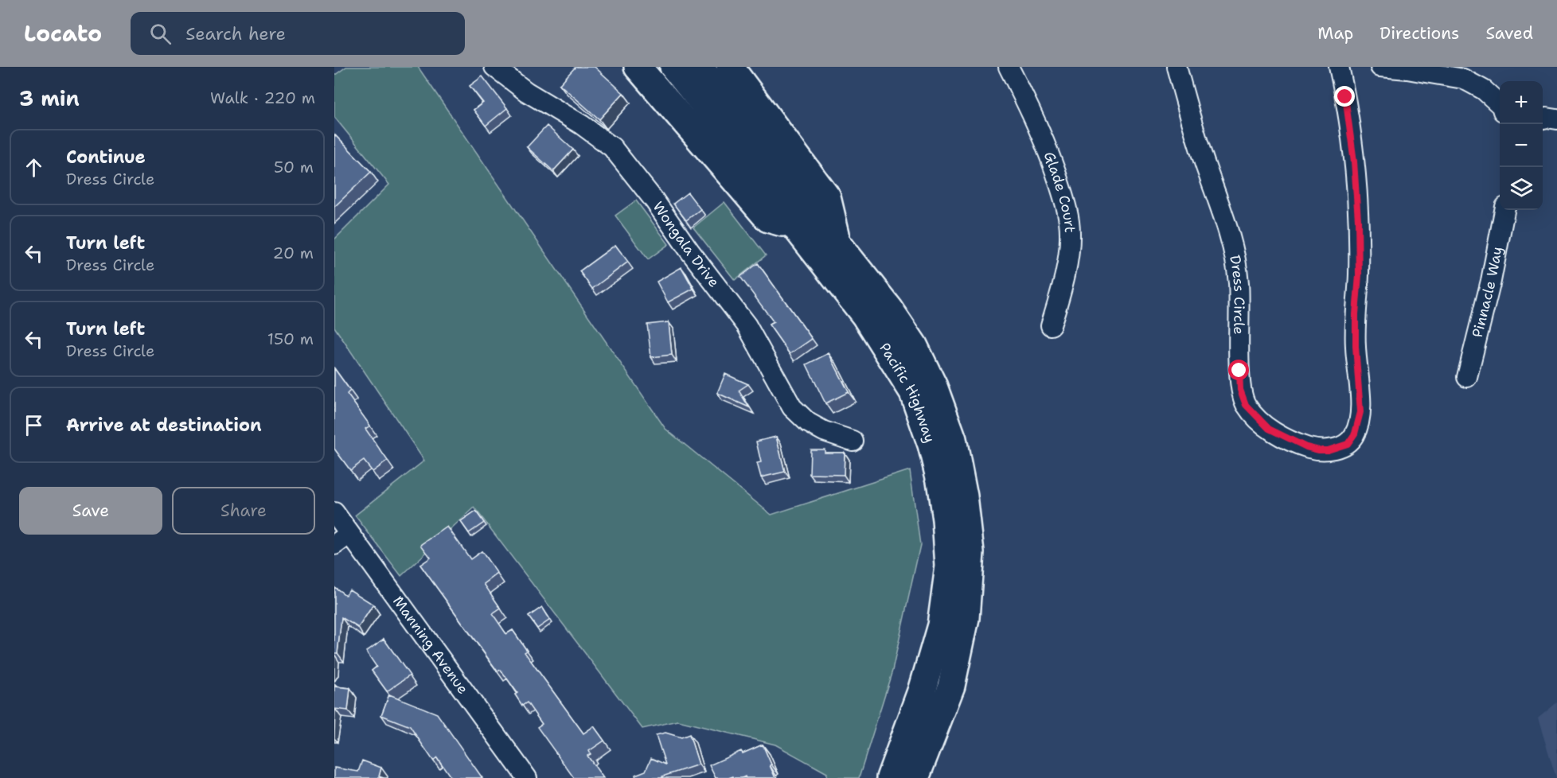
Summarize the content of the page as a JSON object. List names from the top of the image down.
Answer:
{
  "streets": {
    "highway": ["Pacific Highway"],
    "street": [
      "Glade Court",
      "Wongala Drive",
      "Pinnacle Way",
      "Dress Circle",
      "Manning Avenue"
    ]
  },
  "page": {
    "header": "Locato",
    "search": "Search here",
    "nav": ["Map", "Directions", "Saved"],
    "heading": ["3 min", "Walk · 220 m"],
    "map_buttons": ["+", "−"],
    "list": [
      ["Continue", "Dress Circle", "50 m"],
      ["Turn left", "Dress Circle", "20 m"],
      ["Turn left", "Dress Circle", "150 m"],
      "Arrive at destination"
    ],
    "buttons": ["Save", "Share"]
  }
}
